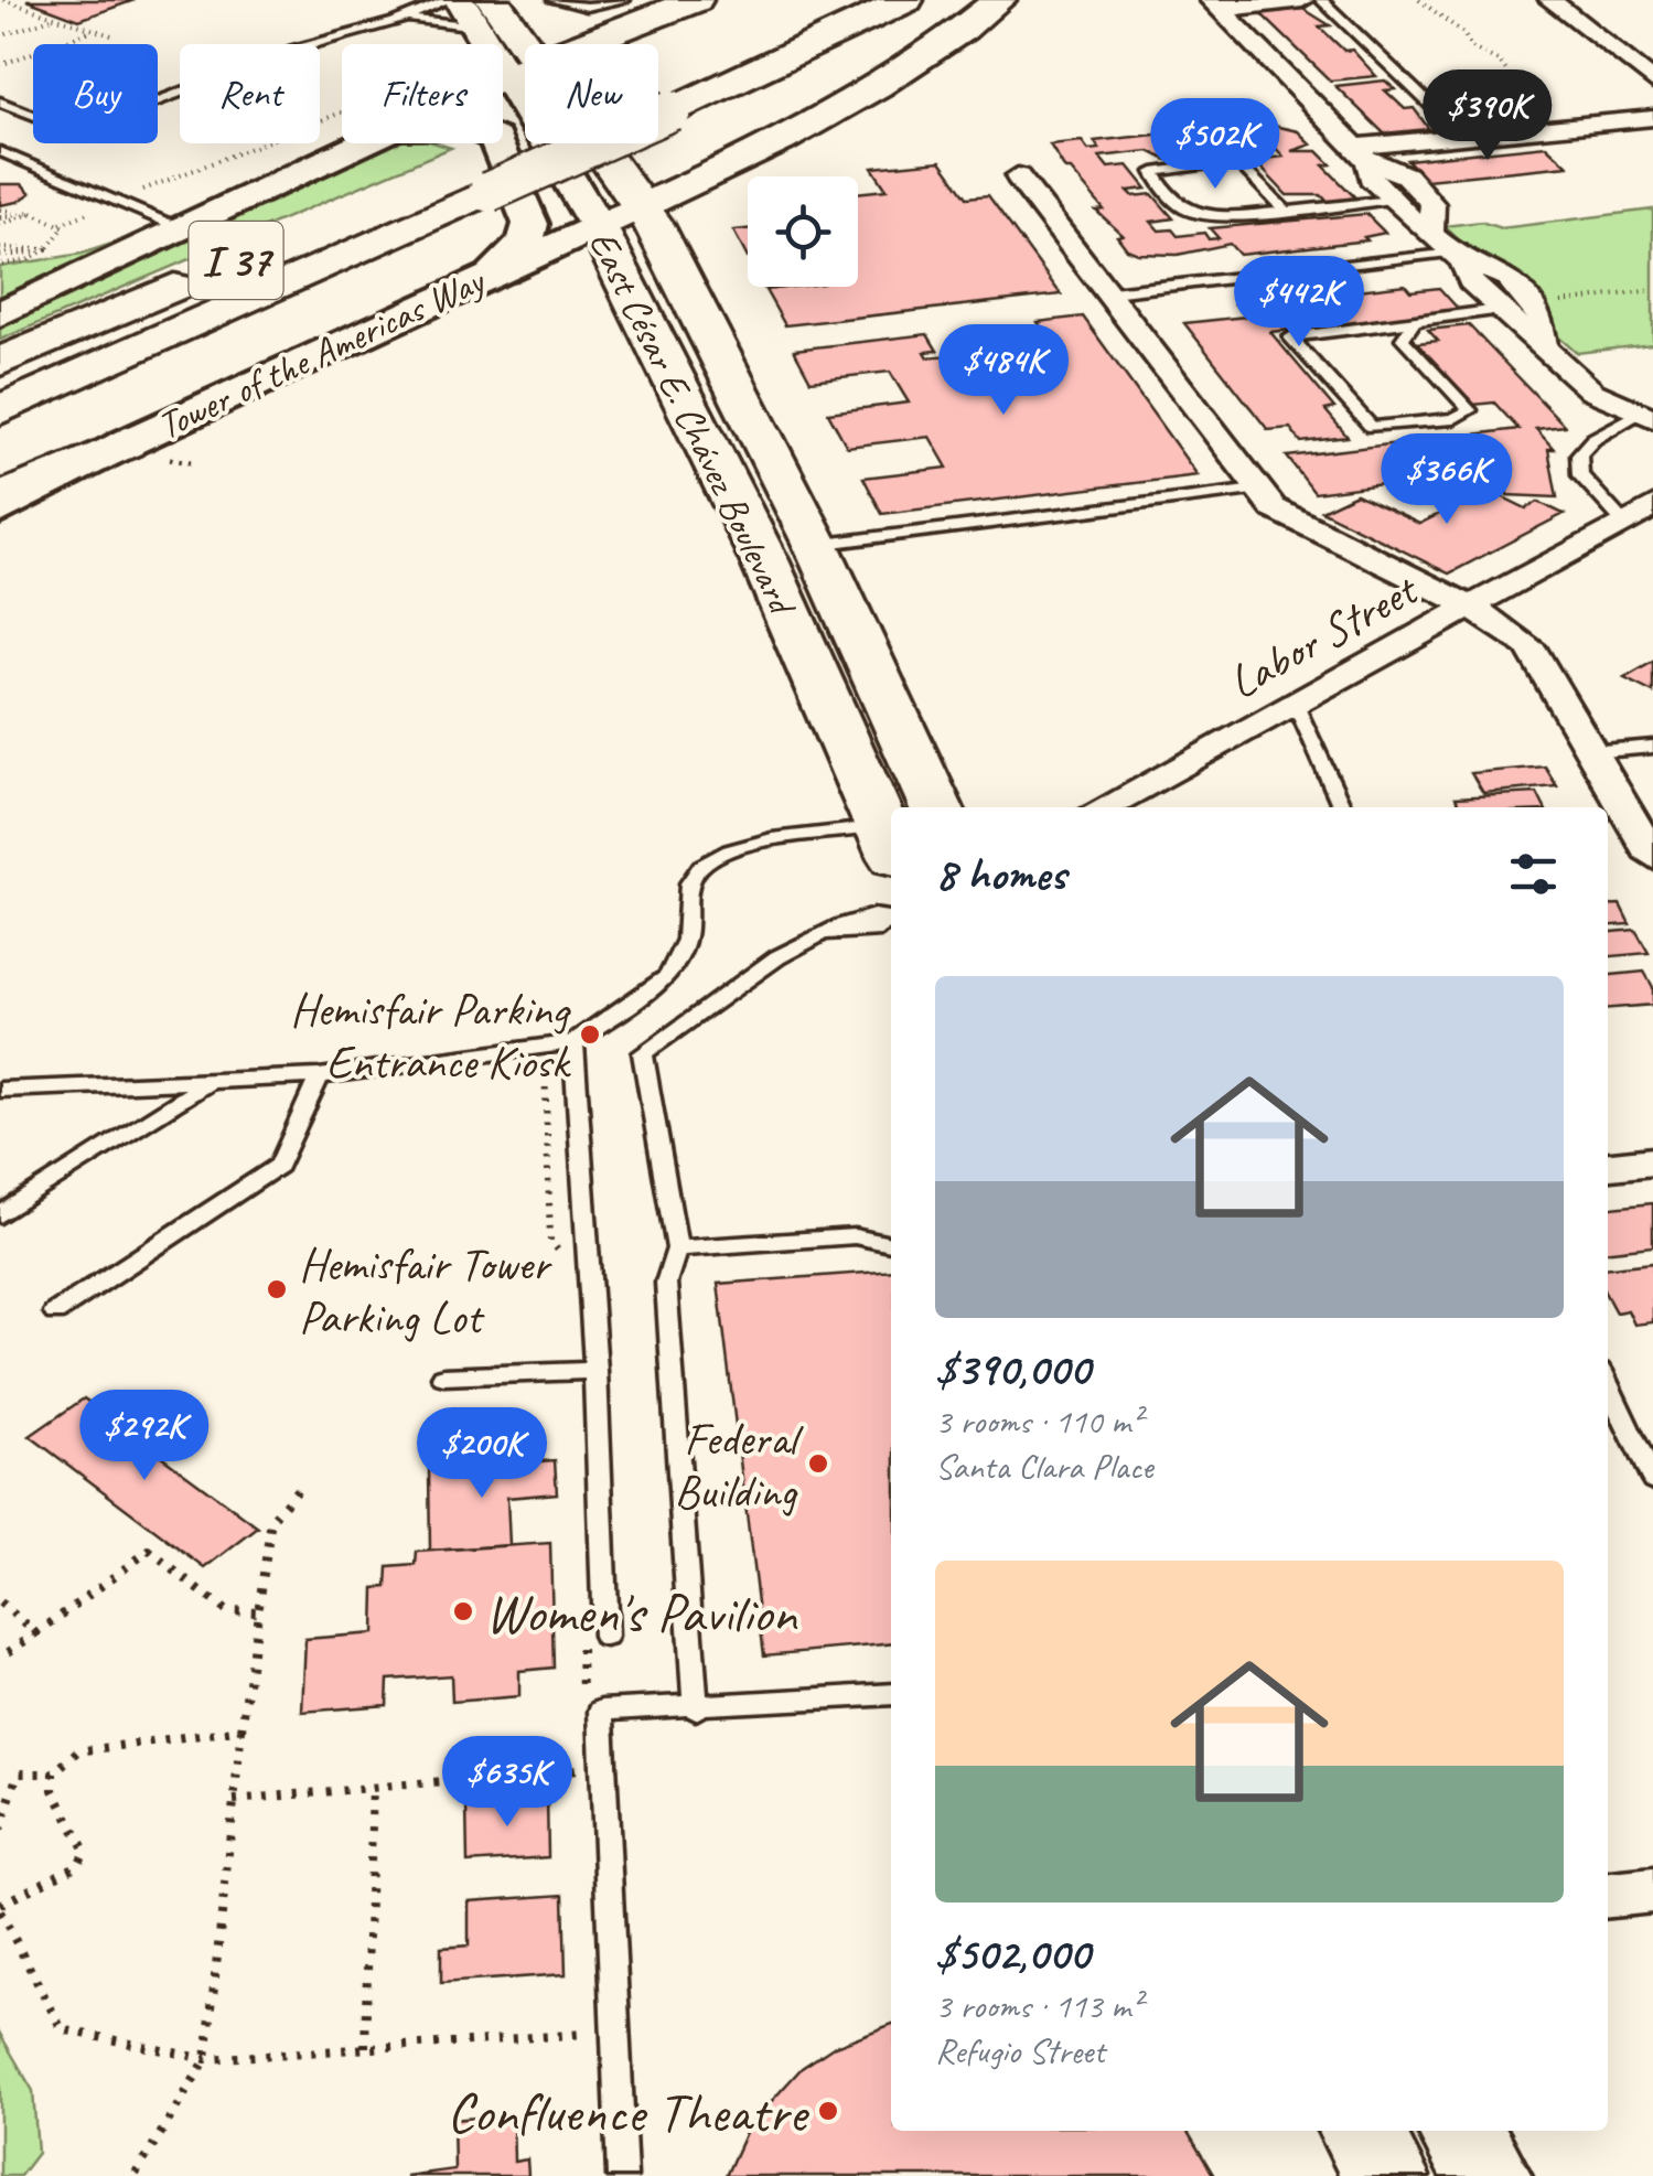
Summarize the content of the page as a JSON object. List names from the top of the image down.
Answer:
{
  "streets": {
    "main road": ["I 37", "Tower of the Americas Way", "East César E. Chávez Boulevard"],
    "street": ["Labor Street"]
  },
  "crossings": [
    ["Tower of the Americas Way", "East César E. Chávez Boulevard"]
  ],
  "places": [
    "Hemisfair Parking Entrance Kiosk",
    "Hemisfair Tower Parking Lot",
    "Federal Building",
    "Women's Pavilion",
    "Confluence Theatre"
  ],
  "page": {
    "chip": [
      "Buy",
      "Rent",
      "Filters",
      "New"
    ],
    "price": [
      "$390K",
      "$502K",
      "$442K",
      "$484K",
      "$366K",
      "$292K",
      "$200K",
      "$635K"
    ],
    "heading": "8 homes",
    "list": [
      {
        "name": "$390,000",
        "note": "3 rooms · 110 m² · Santa Clara Place"
      },
      {
        "name": "$502,000",
        "note": "3 rooms · 113 m² · Refugio Street"
      }
    ]
  }
}
